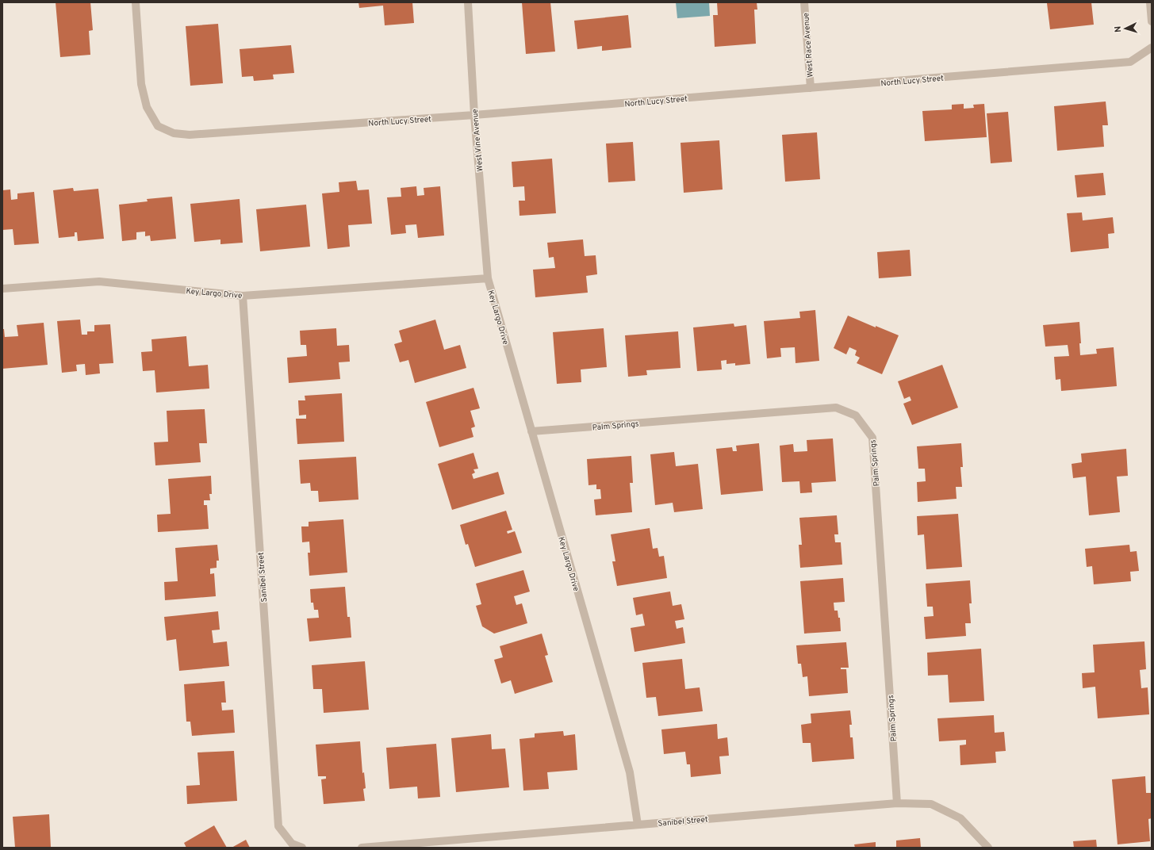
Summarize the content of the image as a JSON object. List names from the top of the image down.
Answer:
{
  "streets": {
    "street": [
      "West Race Avenue",
      "North Lucy Street",
      "West Vine Avenue",
      "Key Largo Drive",
      "Palm Springs",
      "Sanibel Street"
    ]
  },
  "crossings": [
    ["West Race Avenue", "North Lucy Street"],
    ["North Lucy Street", "West Vine Avenue"],
    ["West Vine Avenue", "Key Largo Drive"],
    ["Key Largo Drive", "Palm Springs"],
    ["Key Largo Drive", "Sanibel Street"],
    ["Palm Springs", "Sanibel Street"]
  ],
  "north": "left"
}
